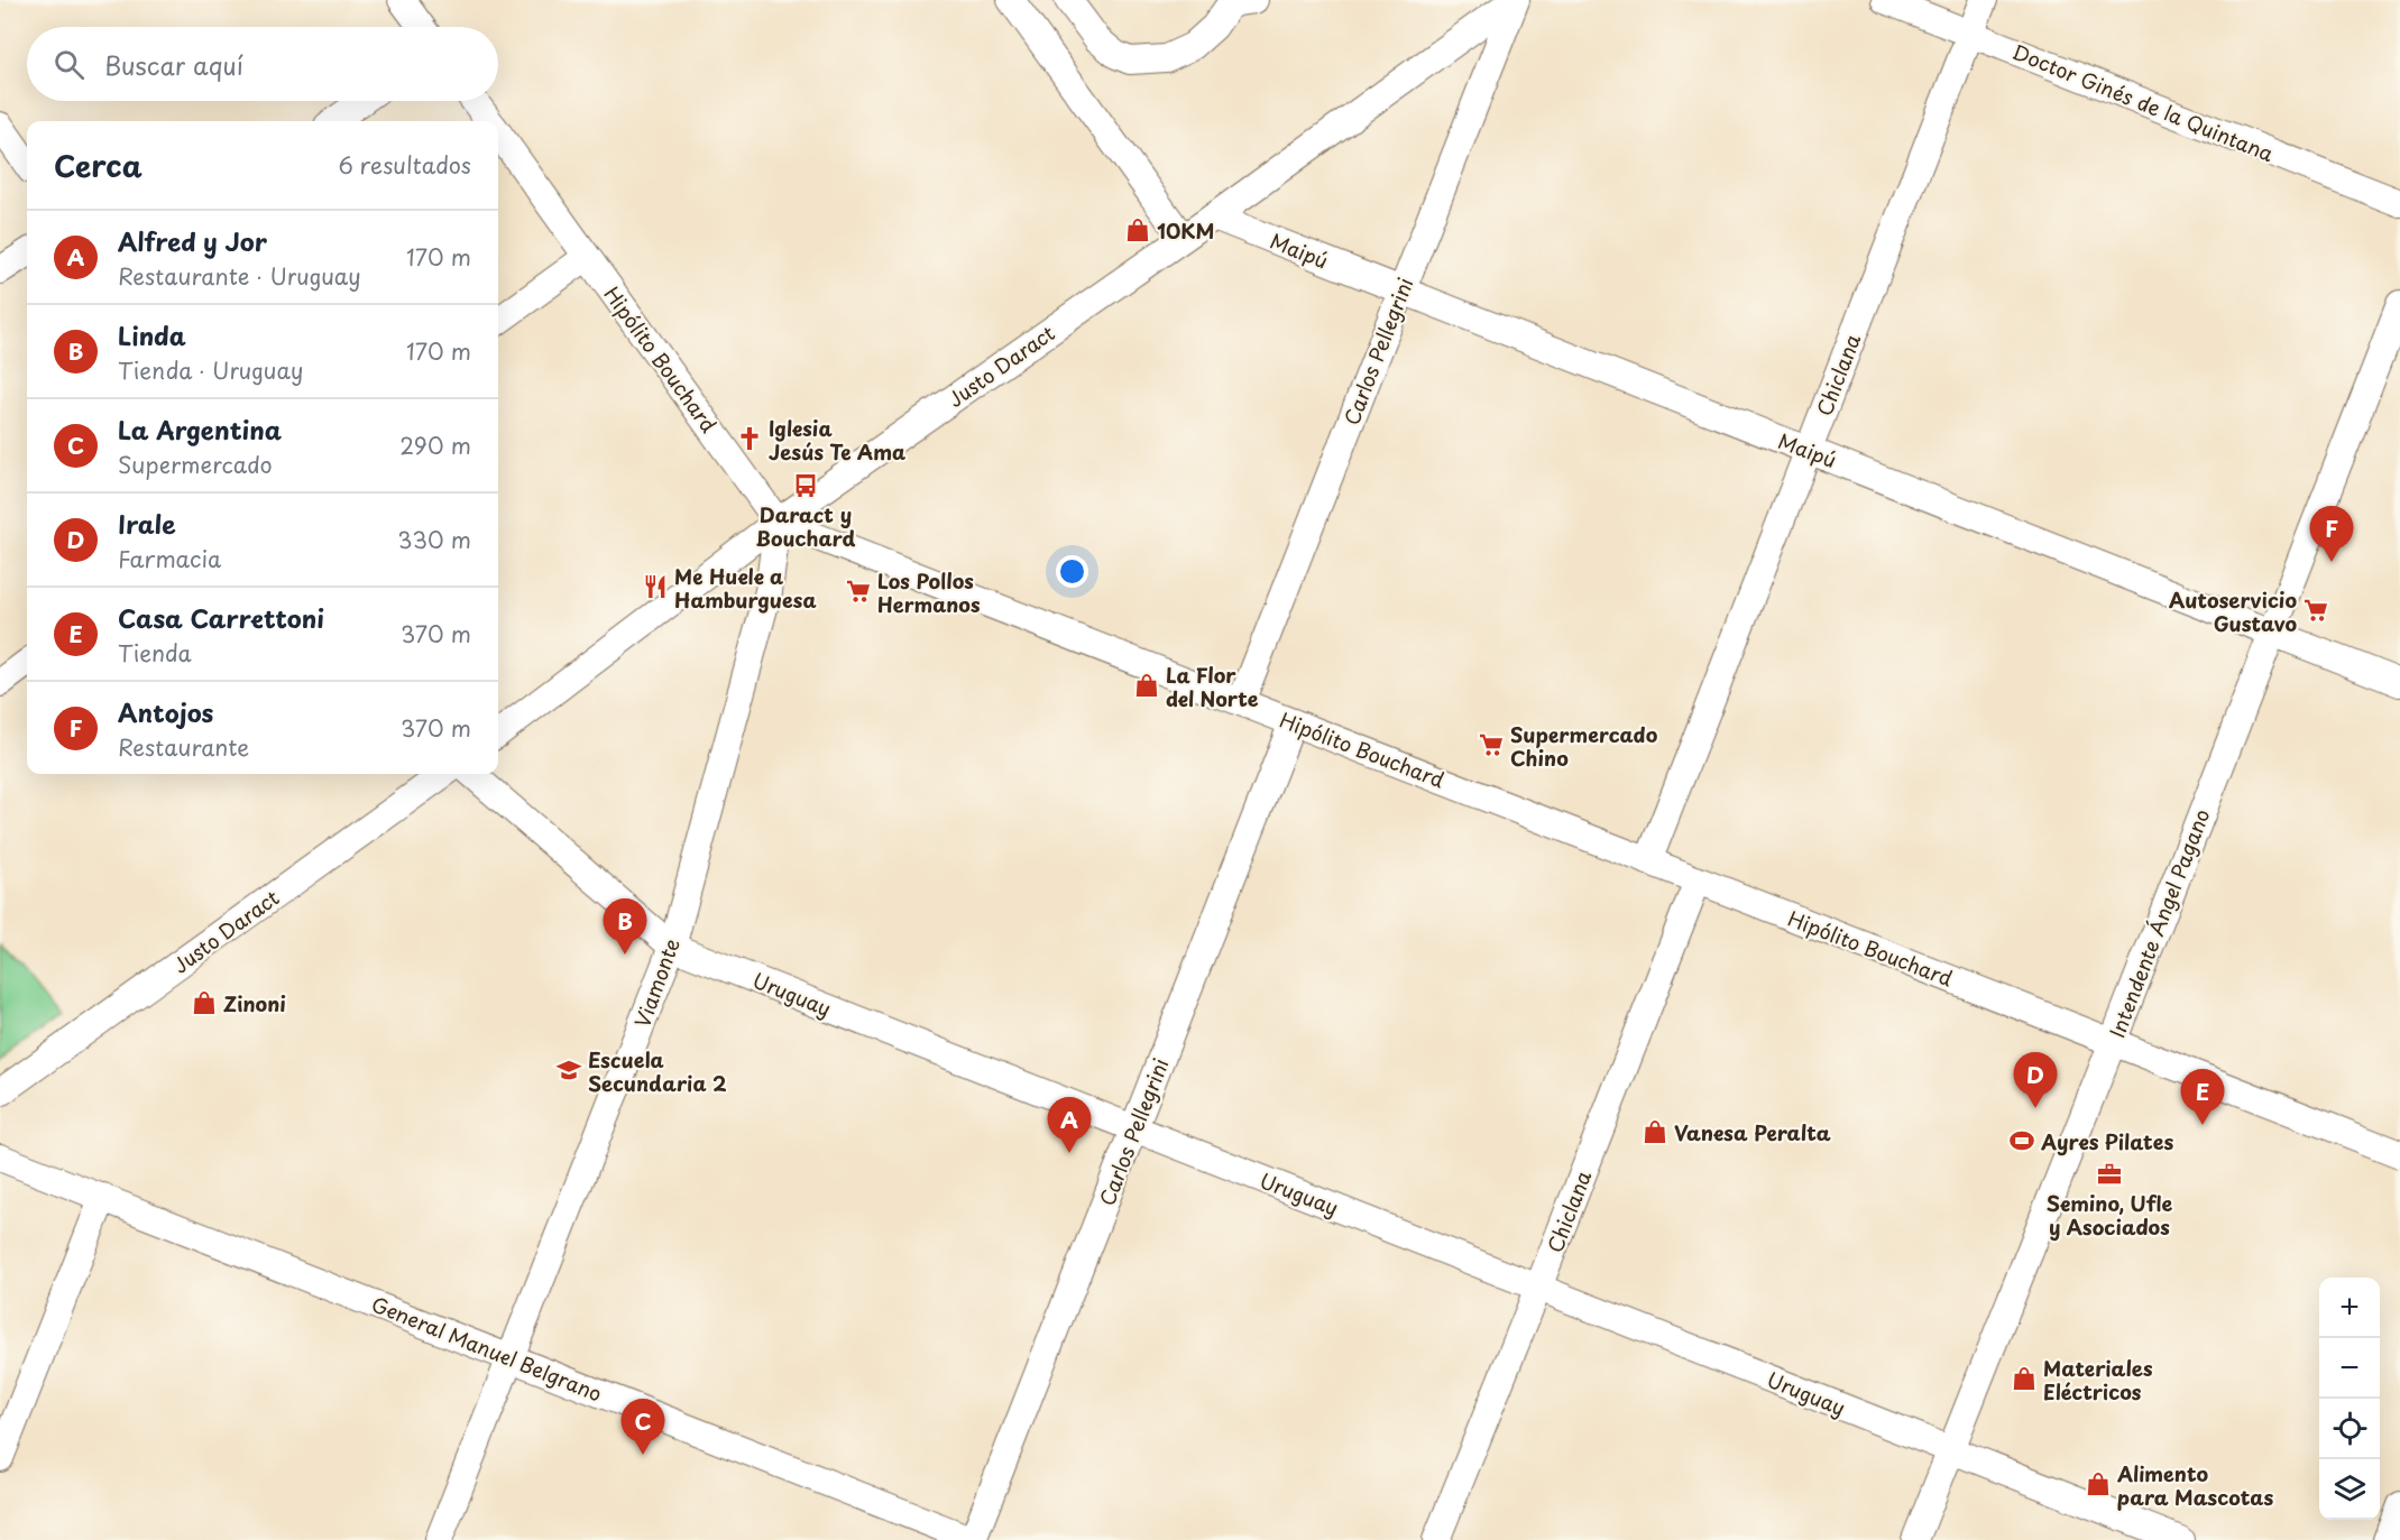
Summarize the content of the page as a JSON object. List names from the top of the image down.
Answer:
{
  "streets": {
    "street": [
      "Doctor Ginés de la Quintana",
      "Maipú",
      "Carlos Pellegrini",
      "Hipólito Bouchard",
      "Justo Daract",
      "Chiclana",
      "Intendente Ángel Pagano",
      "Viamonte",
      "Uruguay",
      "General Manuel Belgrano"
    ]
  },
  "crossings": [
    ["Doctor Ginés de la Quintana", "Chiclana"],
    ["Maipú", "Carlos Pellegrini"],
    ["Maipú", "Justo Daract"],
    ["Maipú", "Chiclana"],
    ["Maipú", "Intendente Ángel Pagano"],
    ["Carlos Pellegrini", "Hipólito Bouchard"],
    ["Carlos Pellegrini", "Justo Daract"],
    ["Carlos Pellegrini", "Uruguay"],
    ["Carlos Pellegrini", "General Manuel Belgrano"],
    ["Hipólito Bouchard", "Justo Daract"],
    ["Hipólito Bouchard", "Chiclana"],
    ["Hipólito Bouchard", "Intendente Ángel Pagano"],
    ["Hipólito Bouchard", "Viamonte"],
    ["Justo Daract", "Viamonte"],
    ["Chiclana", "Uruguay"],
    ["Intendente Ángel Pagano", "Uruguay"],
    ["Viamonte", "Uruguay"],
    ["Viamonte", "General Manuel Belgrano"]
  ],
  "places": {
    "shop": [
      "10KM",
      "La Flor del Norte",
      "Zinoni",
      "Vanesa Peralta",
      "Materiales Eléctricos",
      "Alimento para Mascotas"
    ],
    "church": ["Iglesia Jesús Te Ama"],
    "bus stop": ["Daract y Bouchard"],
    "restaurant": ["Me Huele a Hamburguesa"],
    "supermarket": ["Los Pollos Hermanos", "Autoservicio Gustavo", "Supermercado Chino"],
    "school or university": ["Escuela Secundaria 2"],
    "sports": ["Ayres Pilates"],
    "office": ["Semino, Ufle y Asociados"]
  },
  "page": {
    "search": "Buscar aquí",
    "heading": ["Cerca", "6 resultados"],
    "list": [
      {
        "mark": "A",
        "name": "Alfred y Jor",
        "note": "Restaurante · Uruguay",
        "value": "170 m"
      },
      {
        "mark": "B",
        "name": "Linda",
        "note": "Tienda · Uruguay",
        "value": "170 m"
      },
      {
        "mark": "C",
        "name": "La Argentina",
        "note": "Supermercado",
        "value": "290 m"
      },
      {
        "mark": "D",
        "name": "Irale",
        "note": "Farmacia",
        "value": "330 m"
      },
      {
        "mark": "E",
        "name": "Casa Carrettoni",
        "note": "Tienda",
        "value": "370 m"
      },
      {
        "mark": "F",
        "name": "Antojos",
        "note": "Restaurante",
        "value": "370 m"
      }
    ],
    "pins": [
      "F",
      "B",
      "D",
      "E",
      "A",
      "C"
    ],
    "map_buttons": ["+", "−"]
  }
}
